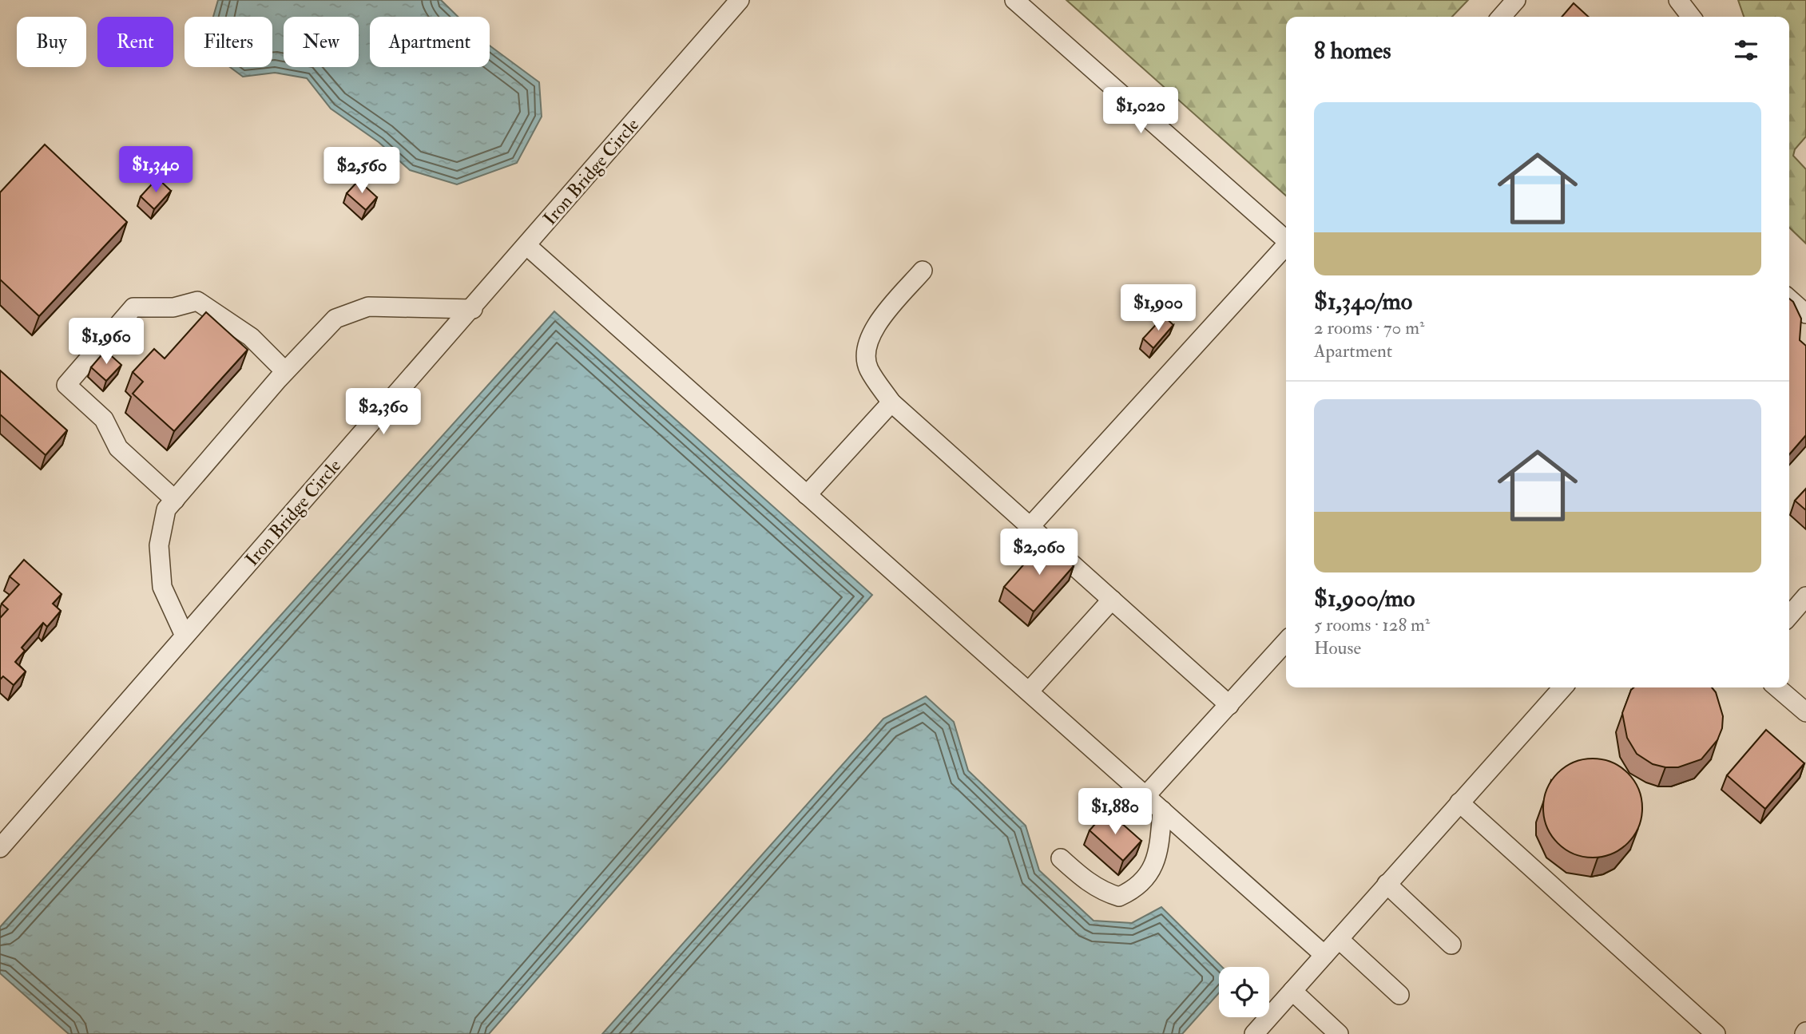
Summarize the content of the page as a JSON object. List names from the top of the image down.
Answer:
{
  "streets": {
    "street": ["Iron Bridge Circle"]
  },
  "page": {
    "chip": [
      "Buy",
      "Rent",
      "Filters",
      "New",
      "Apartment"
    ],
    "heading": "8 homes",
    "list": [
      {
        "name": "$1,340/mo",
        "note": "2 rooms · 70 m² · Apartment"
      },
      {
        "name": "$1,900/mo",
        "note": "5 rooms · 128 m² · House"
      }
    ],
    "price": [
      "$1,020",
      "$1,340",
      "$2,560",
      "$1,900",
      "$1,960",
      "$2,360",
      "$2,060",
      "$1,880"
    ]
  }
}
